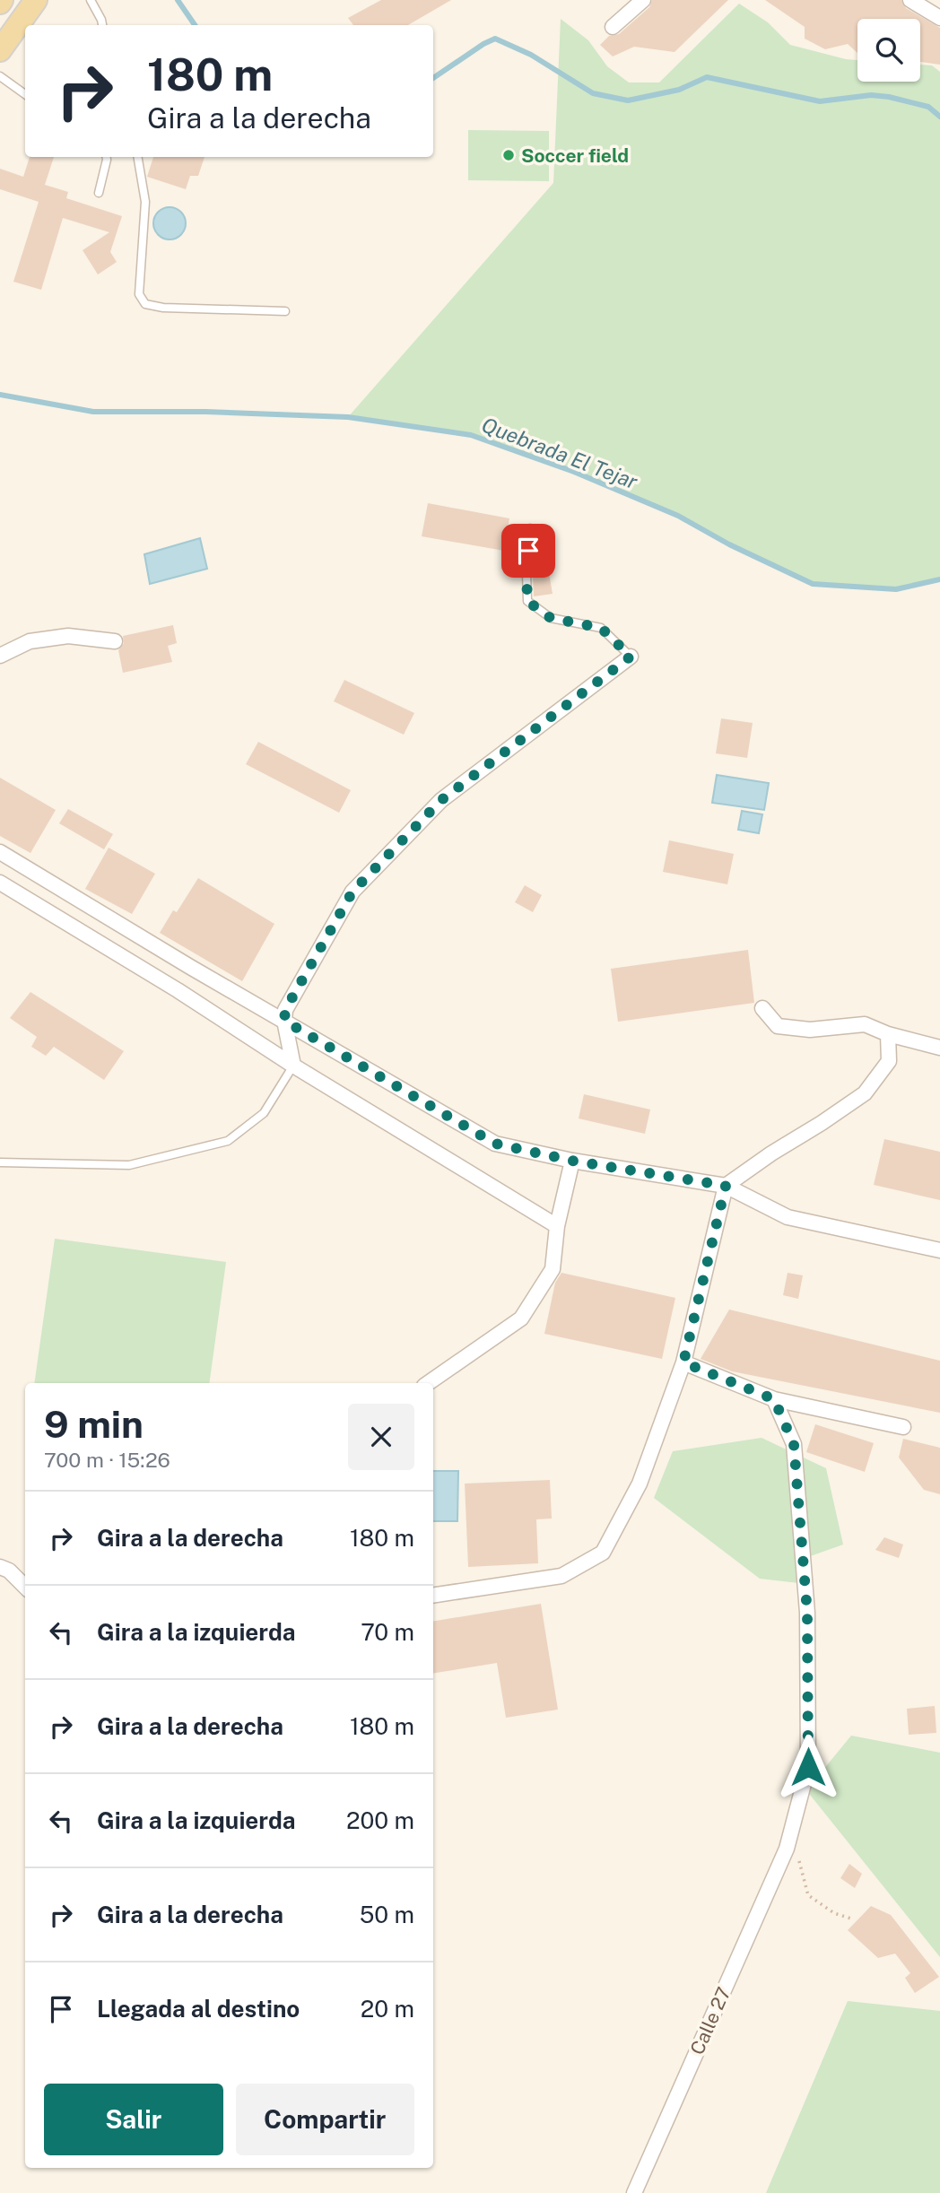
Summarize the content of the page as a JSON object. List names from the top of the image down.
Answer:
{
  "streets": {
    "street": ["Calle 27"]
  },
  "water": ["Quebrada El Tejar"],
  "places": ["Soccer field"],
  "page": {
    "turn": ["180 m", "Gira a la derecha"],
    "heading": ["9 min", "700 m · 15:26"],
    "list": [
      {
        "name": "Gira a la derecha",
        "value": "180 m"
      },
      {
        "name": "Gira a la izquierda",
        "value": "70 m"
      },
      {
        "name": "Gira a la derecha",
        "value": "180 m"
      },
      {
        "name": "Gira a la izquierda",
        "value": "200 m"
      },
      {
        "name": "Gira a la derecha",
        "value": "50 m"
      },
      {
        "name": "Llegada al destino",
        "value": "20 m"
      }
    ],
    "buttons": ["Salir", "Compartir"]
  }
}
